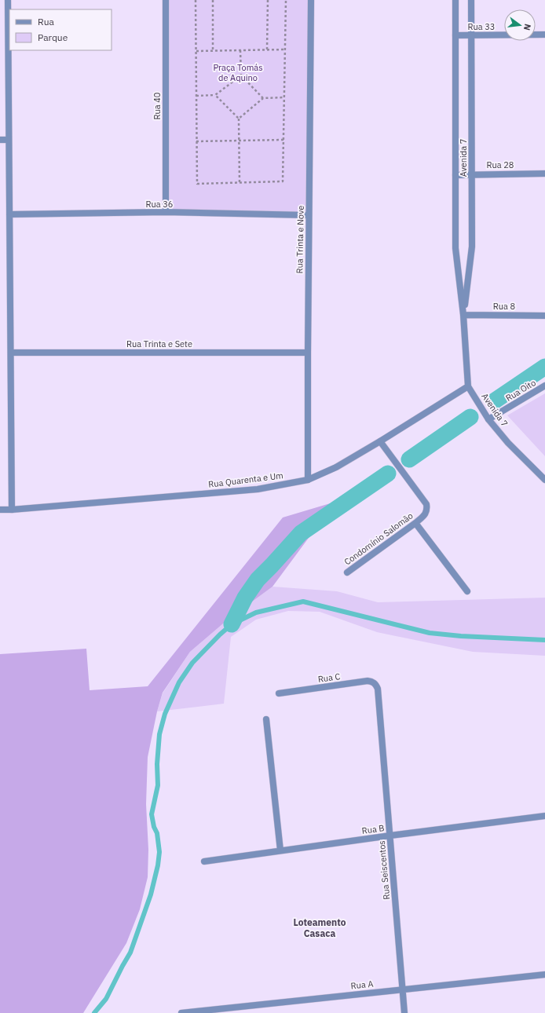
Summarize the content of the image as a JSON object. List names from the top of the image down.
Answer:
{
  "streets": {
    "street": [
      "Rua 33",
      "Rua 40",
      "Avenida 7",
      "Rua 28",
      "Rua 36",
      "Rua Trinta e Nove",
      "Rua 8",
      "Rua Trinta e Sete",
      "Rua Oito",
      "Rua Quarenta e Um",
      "Condomínio Salomão",
      "Rua C",
      "Rua B",
      "Rua Seiscentos",
      "Rua A"
    ]
  },
  "crossings": [
    ["Rua 33", "Avenida 7"],
    ["Rua 40", "Rua 36"],
    ["Avenida 7", "Rua 28"],
    ["Avenida 7", "Rua 8"],
    ["Avenida 7", "Rua Oito"],
    ["Avenida 7", "Rua Quarenta e Um"],
    ["Rua 36", "Rua Trinta e Nove"],
    ["Rua Trinta e Nove", "Rua Trinta e Sete"],
    ["Rua Trinta e Nove", "Rua Quarenta e Um"],
    ["Rua Quarenta e Um", "Condomínio Salomão"],
    ["Rua C", "Rua Seiscentos"],
    ["Rua B", "Rua Seiscentos"],
    ["Rua Seiscentos", "Rua A"]
  ],
  "districts": ["Loteamento Casaca"],
  "parks": ["Praça Tomás de Aquino"],
  "legend": ["Rua", "Parque"],
  "north": "right"
}
